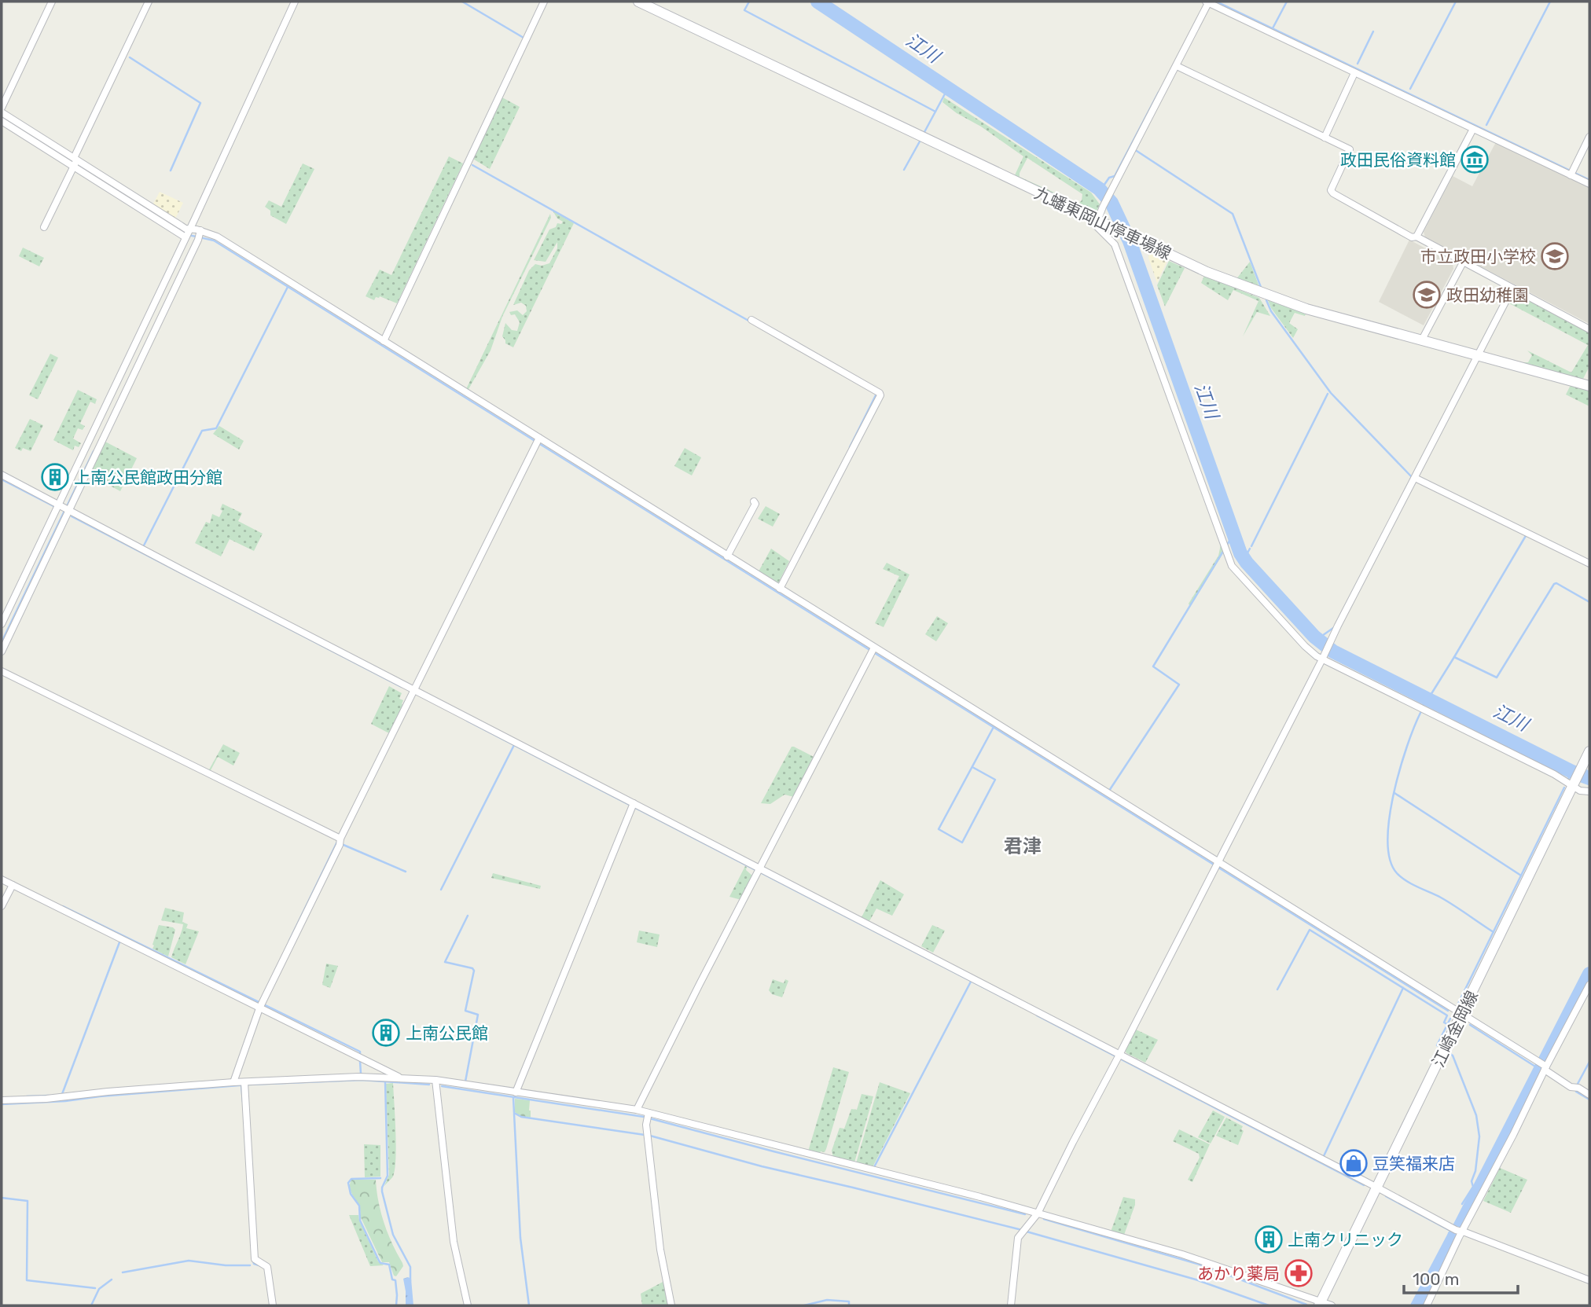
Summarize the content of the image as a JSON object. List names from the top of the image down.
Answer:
{
  "streets": {
    "main road": ["九蟠東岡山停車場線", "江崎金岡線"]
  },
  "districts": ["君津"],
  "water": ["江川"],
  "places": {
    "museum": ["政田民俗資料館"],
    "school or university": ["市立政田小学校", "政田幼稚園"],
    "building": ["上南公民館政田分館", "上南公民館", "上南クリニック"],
    "shop": ["豆笑福来店"],
    "pharmacy": ["あかり薬局"]
  },
  "scale_bar": "100 m"
}
